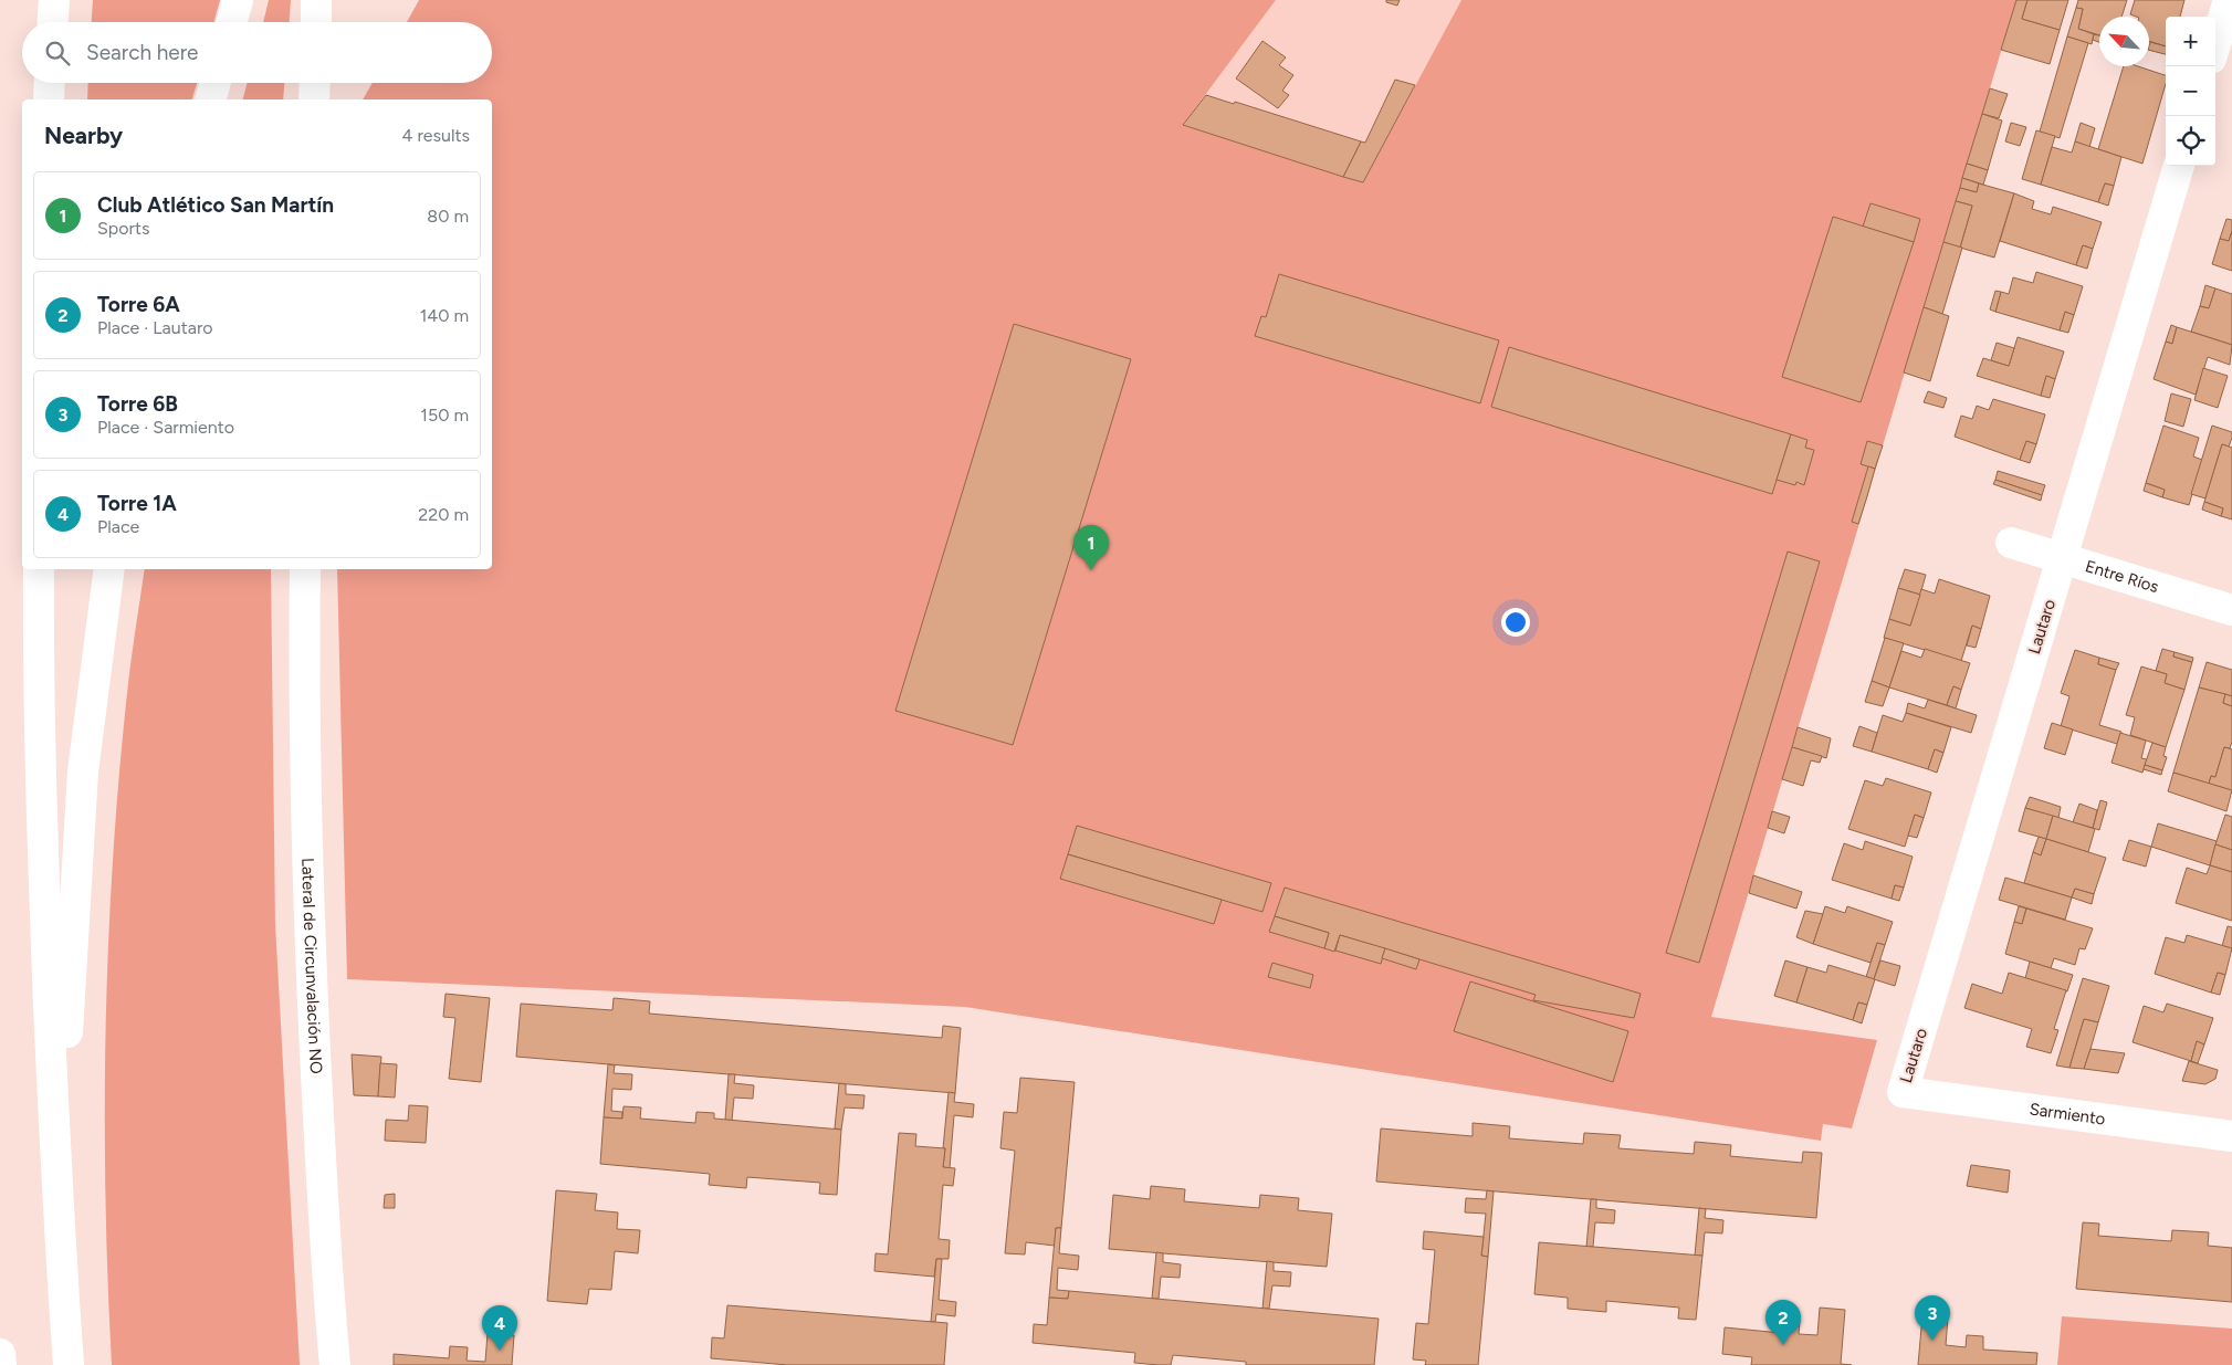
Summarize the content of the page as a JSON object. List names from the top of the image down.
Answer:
{
  "streets": {
    "main road": [
      "Entre Ríos",
      "Lautaro",
      "Lateral de Circunvalación NO",
      "Sarmiento"
    ]
  },
  "crossings": [
    ["Entre Ríos", "Lautaro"],
    ["Lautaro", "Sarmiento"]
  ],
  "north": "top left",
  "page": {
    "map_buttons": ["+", "−"],
    "search": "Search here",
    "heading": ["Nearby", "4 results"],
    "list": [
      {
        "mark": "1",
        "name": "Club Atlético San Martín",
        "note": "Sports",
        "value": "80 m"
      },
      {
        "mark": "2",
        "name": "Torre 6A",
        "note": "Place · Lautaro",
        "value": "140 m"
      },
      {
        "mark": "3",
        "name": "Torre 6B",
        "note": "Place · Sarmiento",
        "value": "150 m"
      },
      {
        "mark": "4",
        "name": "Torre 1A",
        "note": "Place",
        "value": "220 m"
      }
    ],
    "pins": [
      "1",
      "3",
      "2",
      "4"
    ]
  }
}
